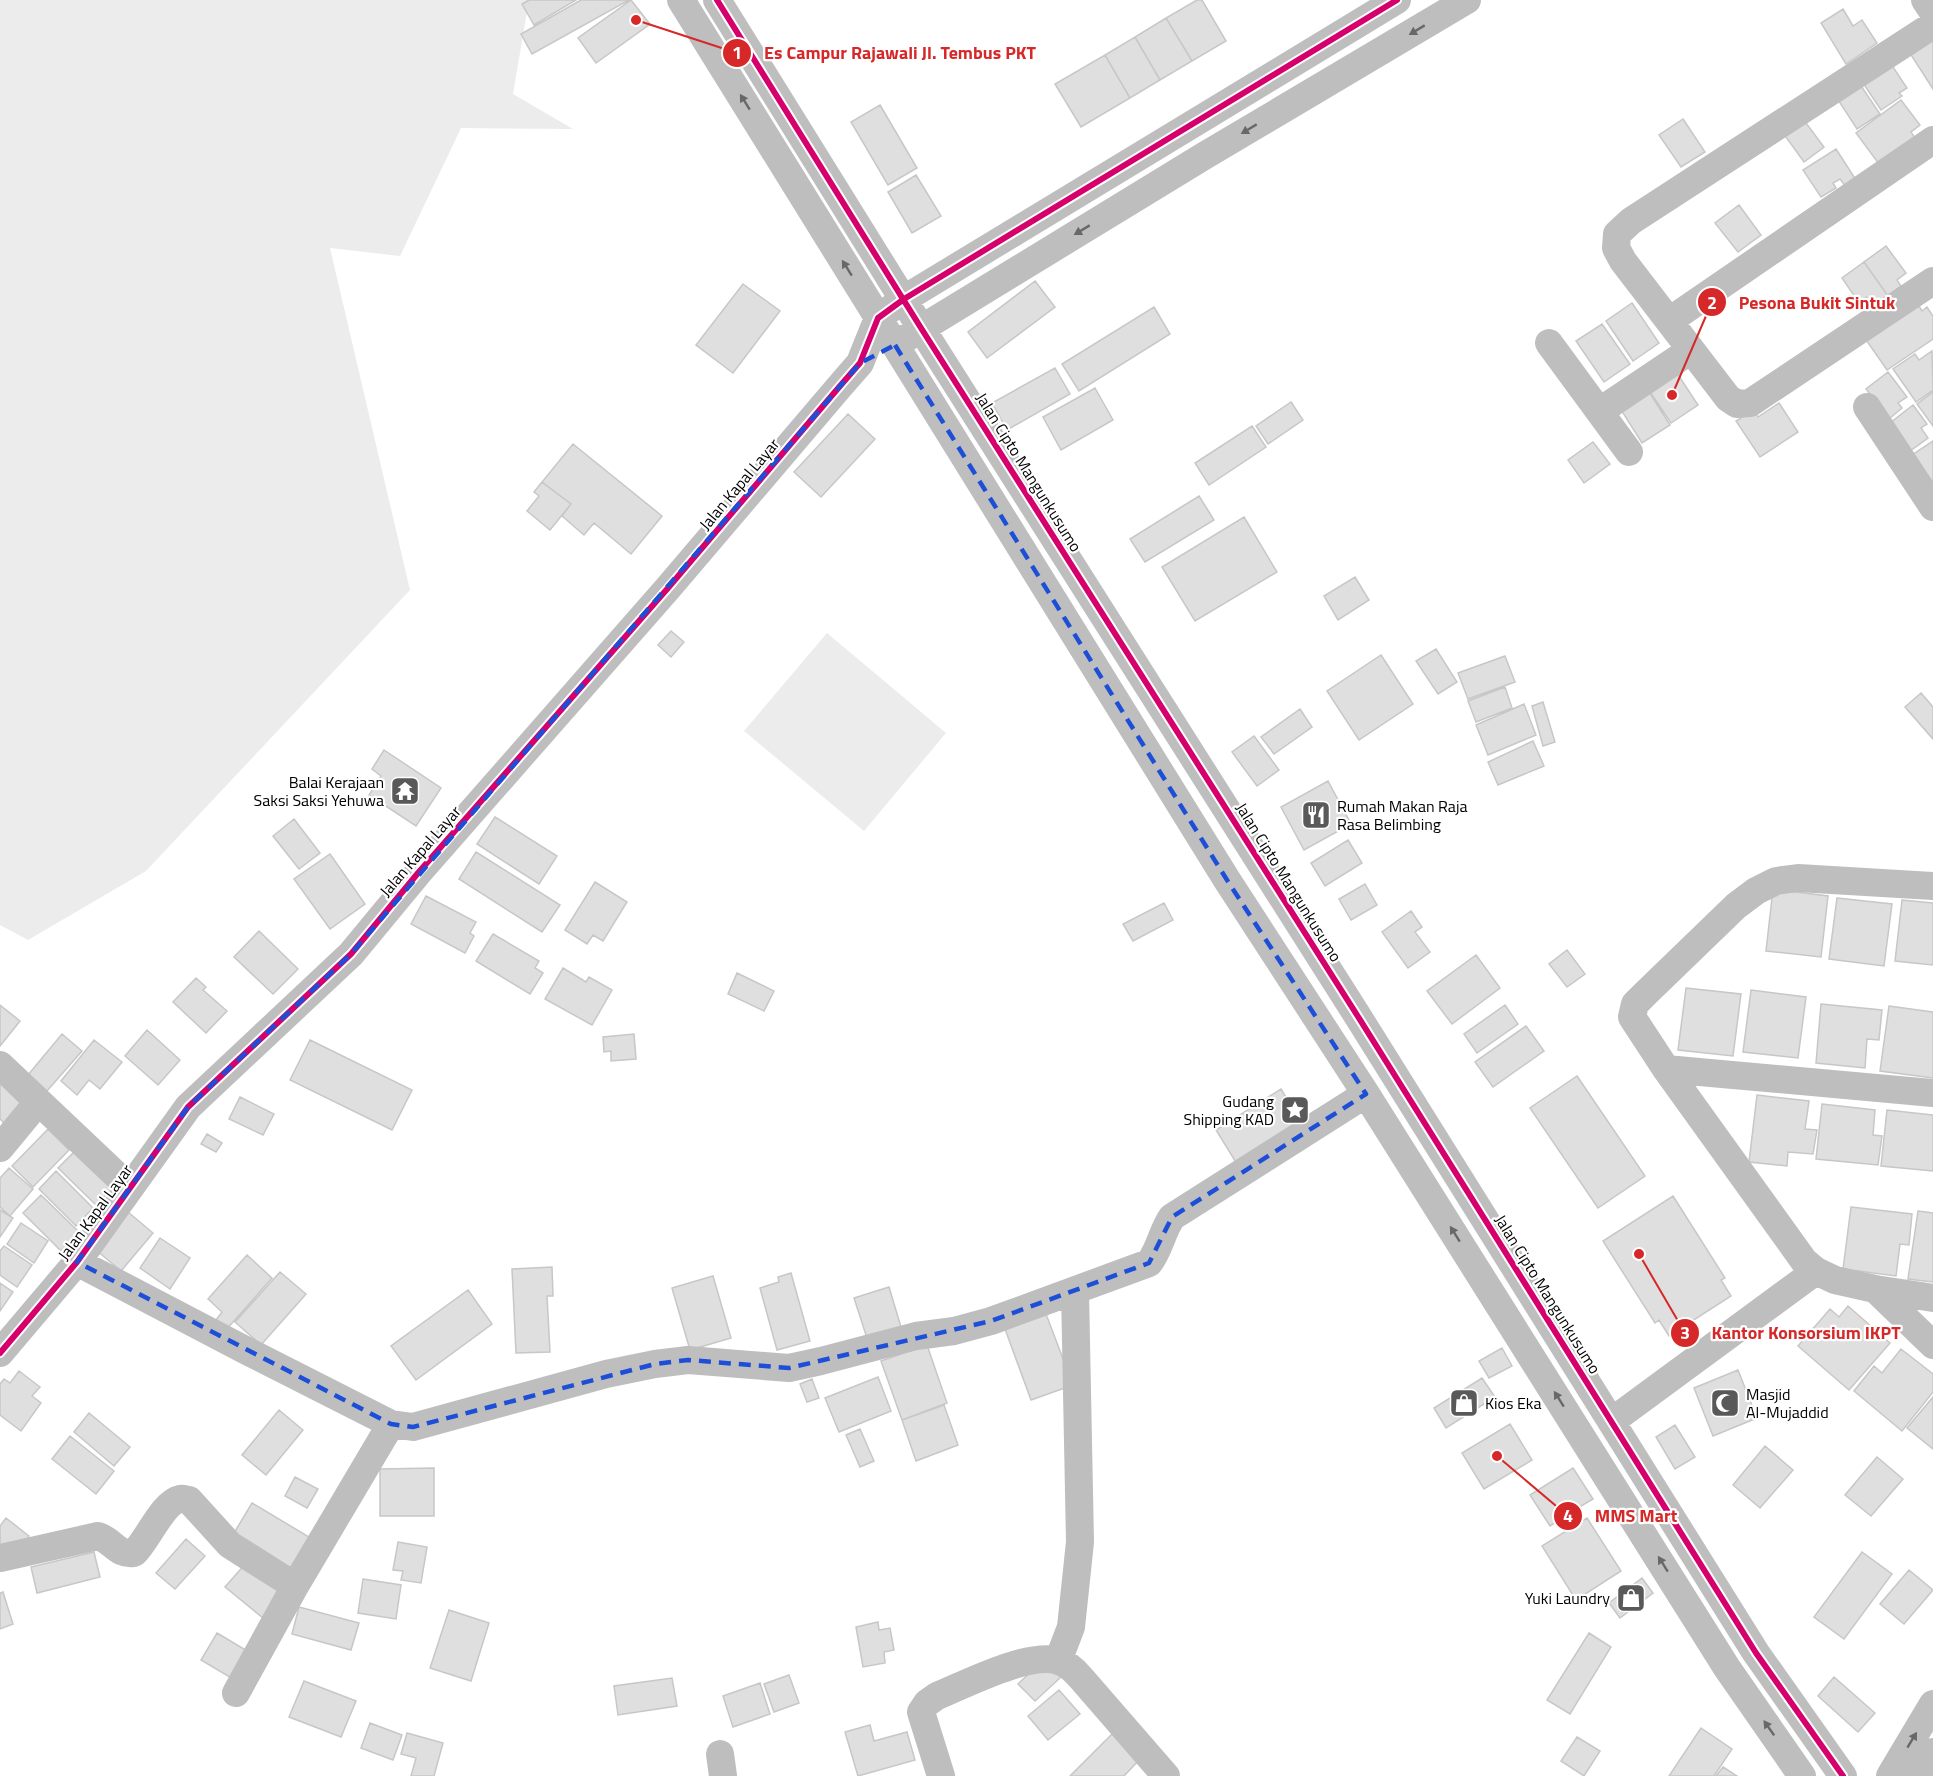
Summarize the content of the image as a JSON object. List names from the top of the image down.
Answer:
{
  "streets": {
    "street": ["Jalan Cipto Mangunkusumo", "Jalan Kapal Layar"]
  },
  "places": {
    "other": [
      "Es Campur Rajawali Jl. Tembus PKT",
      "Pesona Bukit Sintuk",
      "Kantor Konsorsium IKPT",
      "MMS Mart"
    ],
    "temple": ["Balai Kerajaan Saksi Saksi Yehuwa"],
    "restaurant": ["Rumah Makan Raja Rasa Belimbing"],
    "place": ["Gudang Shipping KAD"],
    "shop": ["Kios Eka", "Yuki Laundry"],
    "mosque": ["Masjid Al-Mujaddid"]
  }
}
